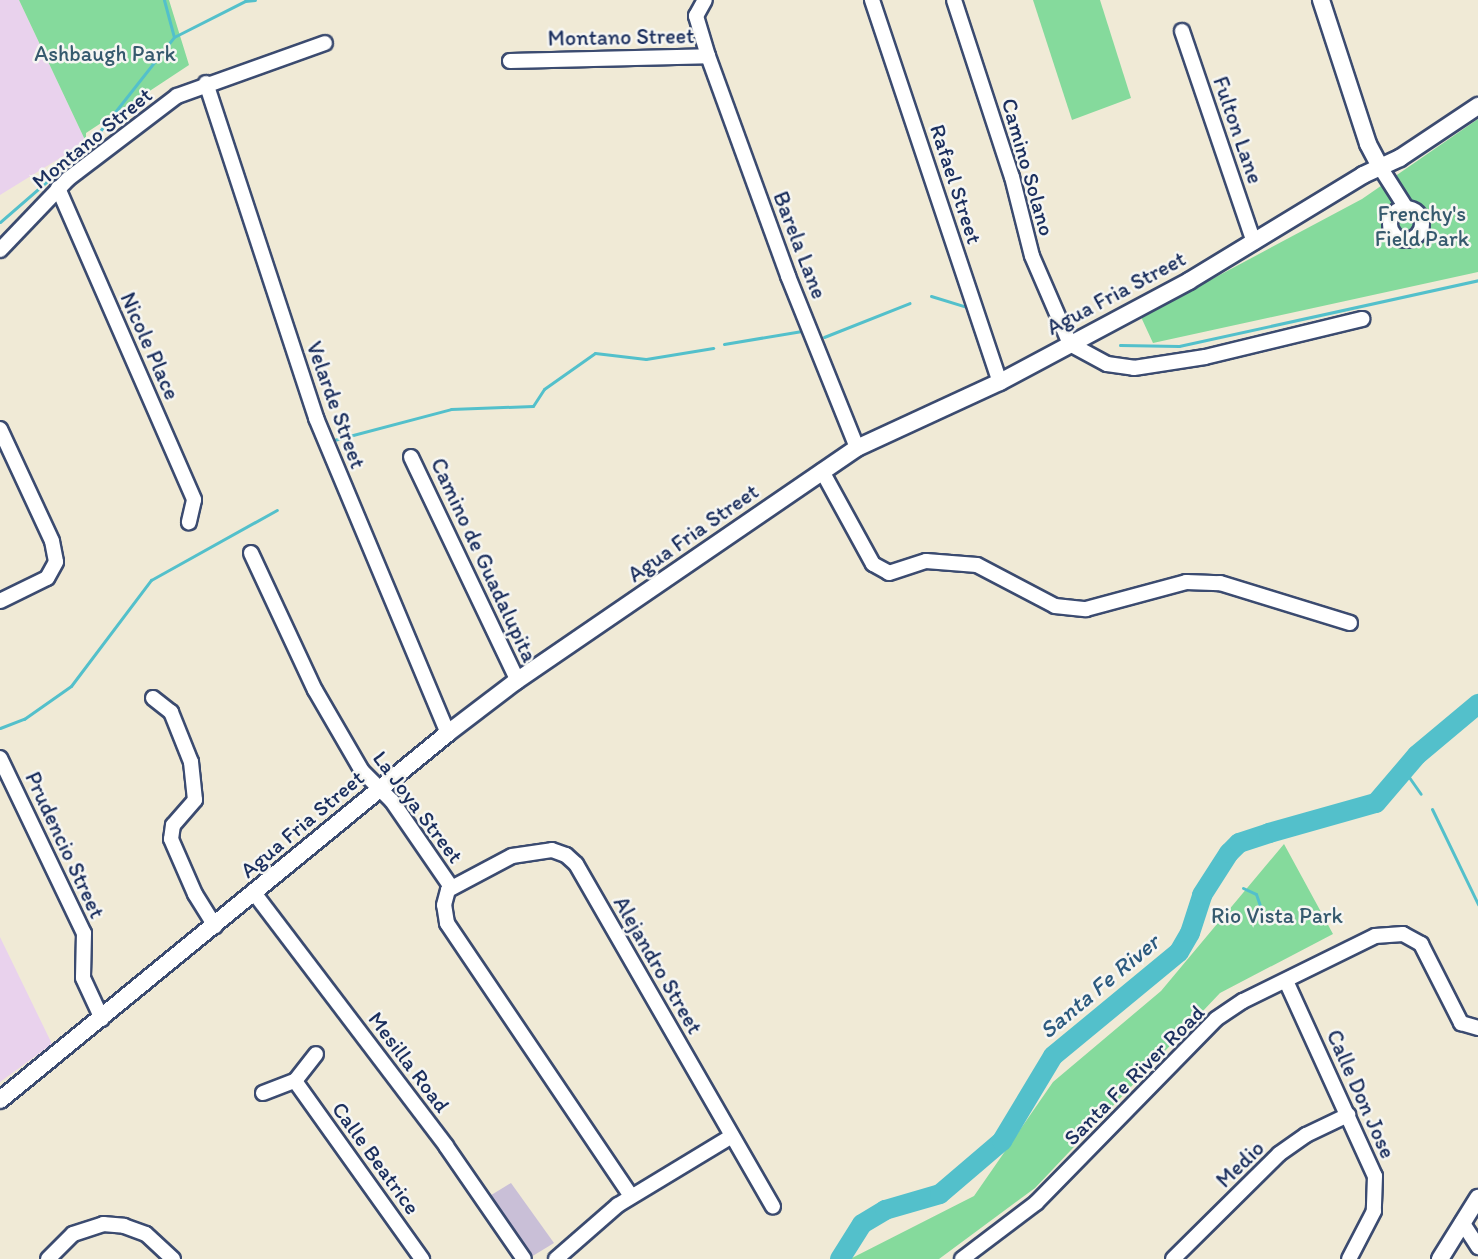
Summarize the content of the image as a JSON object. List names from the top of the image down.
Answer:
{
  "streets": {
    "street": [
      "Montano Street",
      "Fulton Lane",
      "Camino Solano",
      "Rafael Street",
      "Barela Lane",
      "Agua Fria Street",
      "Nicole Place",
      "Velarde Street",
      "Camino de Guadalupita",
      "La Joya Street",
      "Prudencio Street",
      "Alejandro Street",
      "Mesilla Road",
      "Santa Fe River Road",
      "Calle Don Jose",
      "Calle Beatrice",
      "Medio"
    ]
  },
  "crossings": [
    ["Montano Street", "Barela Lane"],
    ["Montano Street", "Nicole Place"],
    ["Montano Street", "Velarde Street"],
    ["Fulton Lane", "Agua Fria Street"],
    ["Camino Solano", "Agua Fria Street"],
    ["Rafael Street", "Agua Fria Street"],
    ["Barela Lane", "Agua Fria Street"],
    ["Agua Fria Street", "Velarde Street"],
    ["Agua Fria Street", "Camino de Guadalupita"],
    ["Agua Fria Street", "La Joya Street"],
    ["Agua Fria Street", "Prudencio Street"],
    ["Agua Fria Street", "Mesilla Road"],
    ["La Joya Street", "Alejandro Street"],
    ["Santa Fe River Road", "Calle Don Jose"],
    ["Calle Don Jose", "Medio"]
  ],
  "water": ["Santa Fe River"],
  "parks": ["Ashbaugh Park", "Frenchy's Field Park", "Rio Vista Park"]
}
